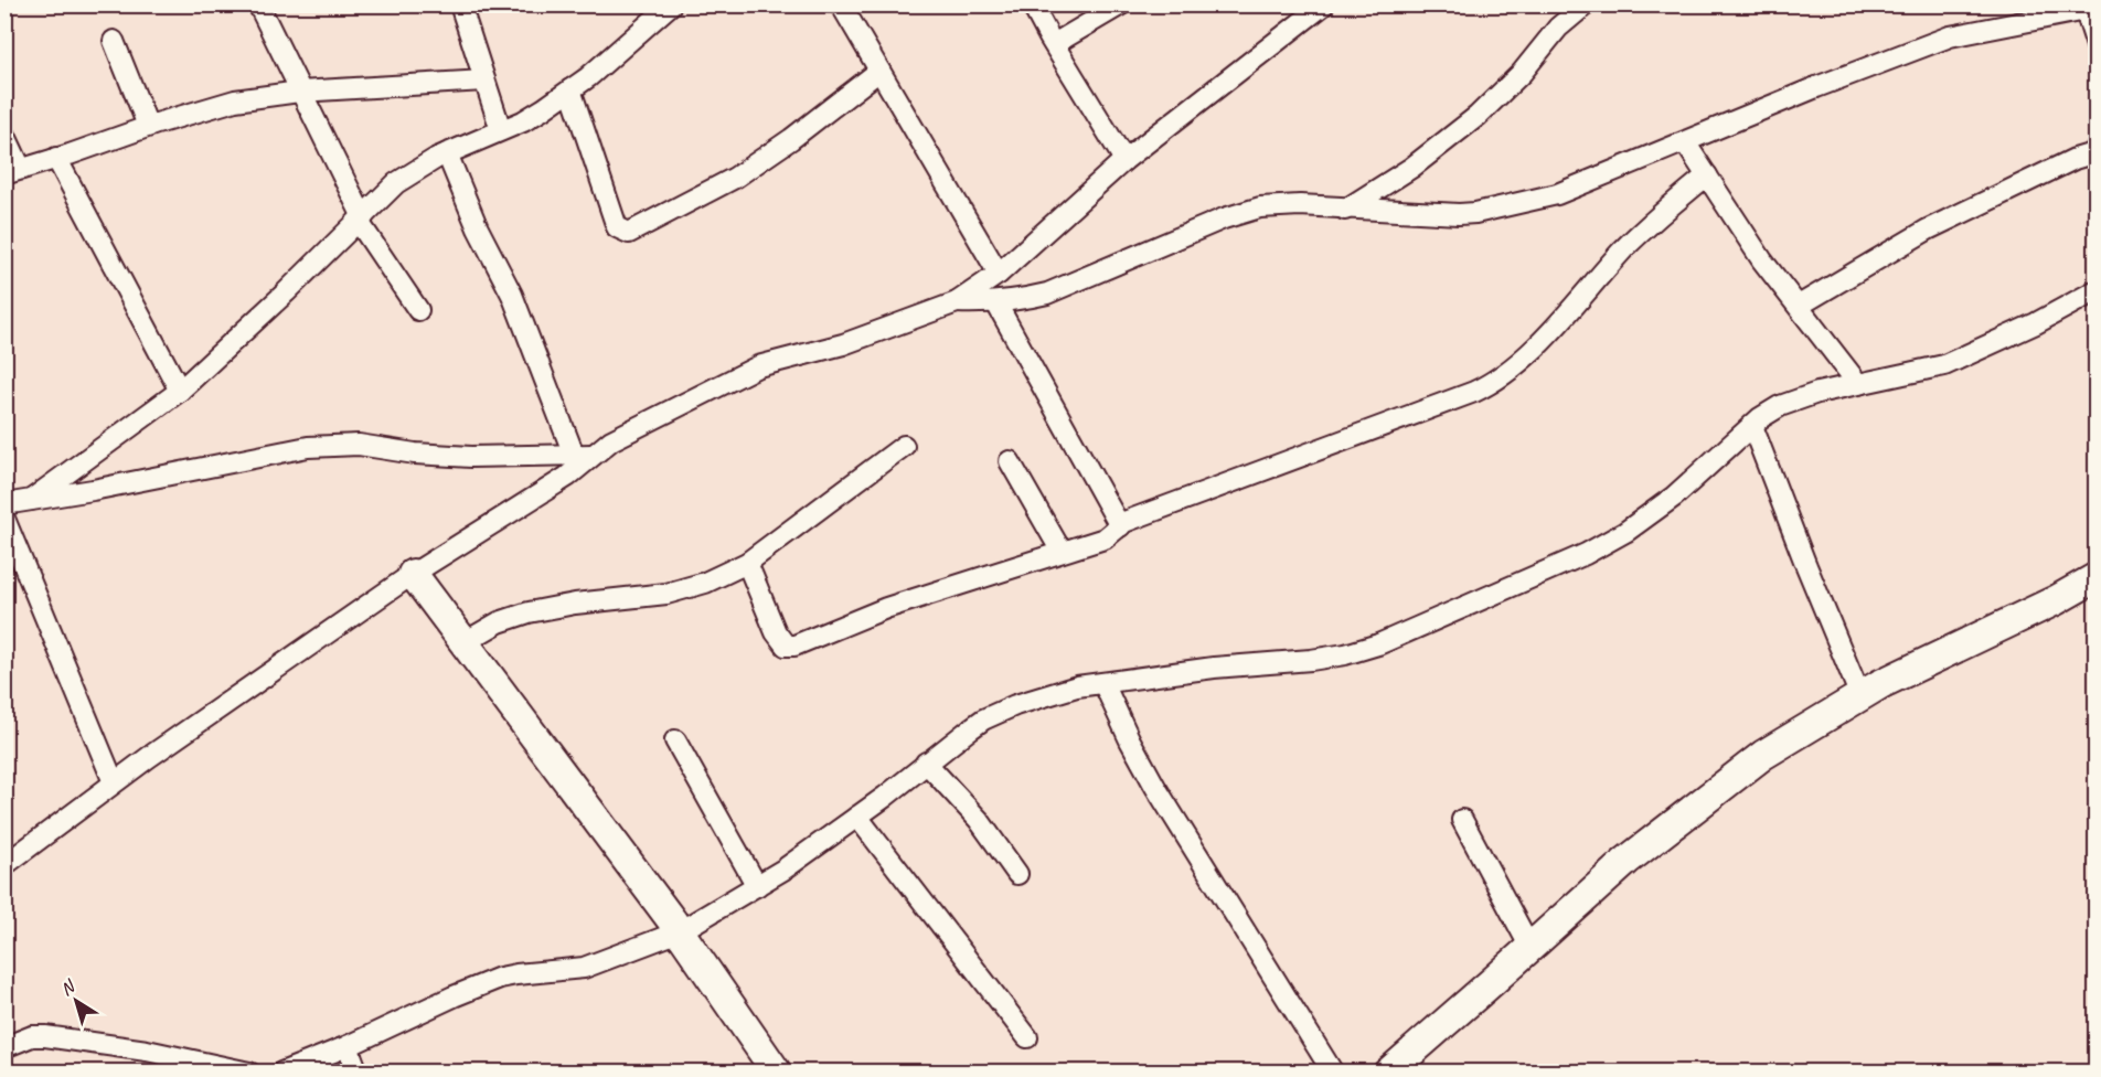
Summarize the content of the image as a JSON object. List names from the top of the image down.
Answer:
{
  "north": "top left"
}
